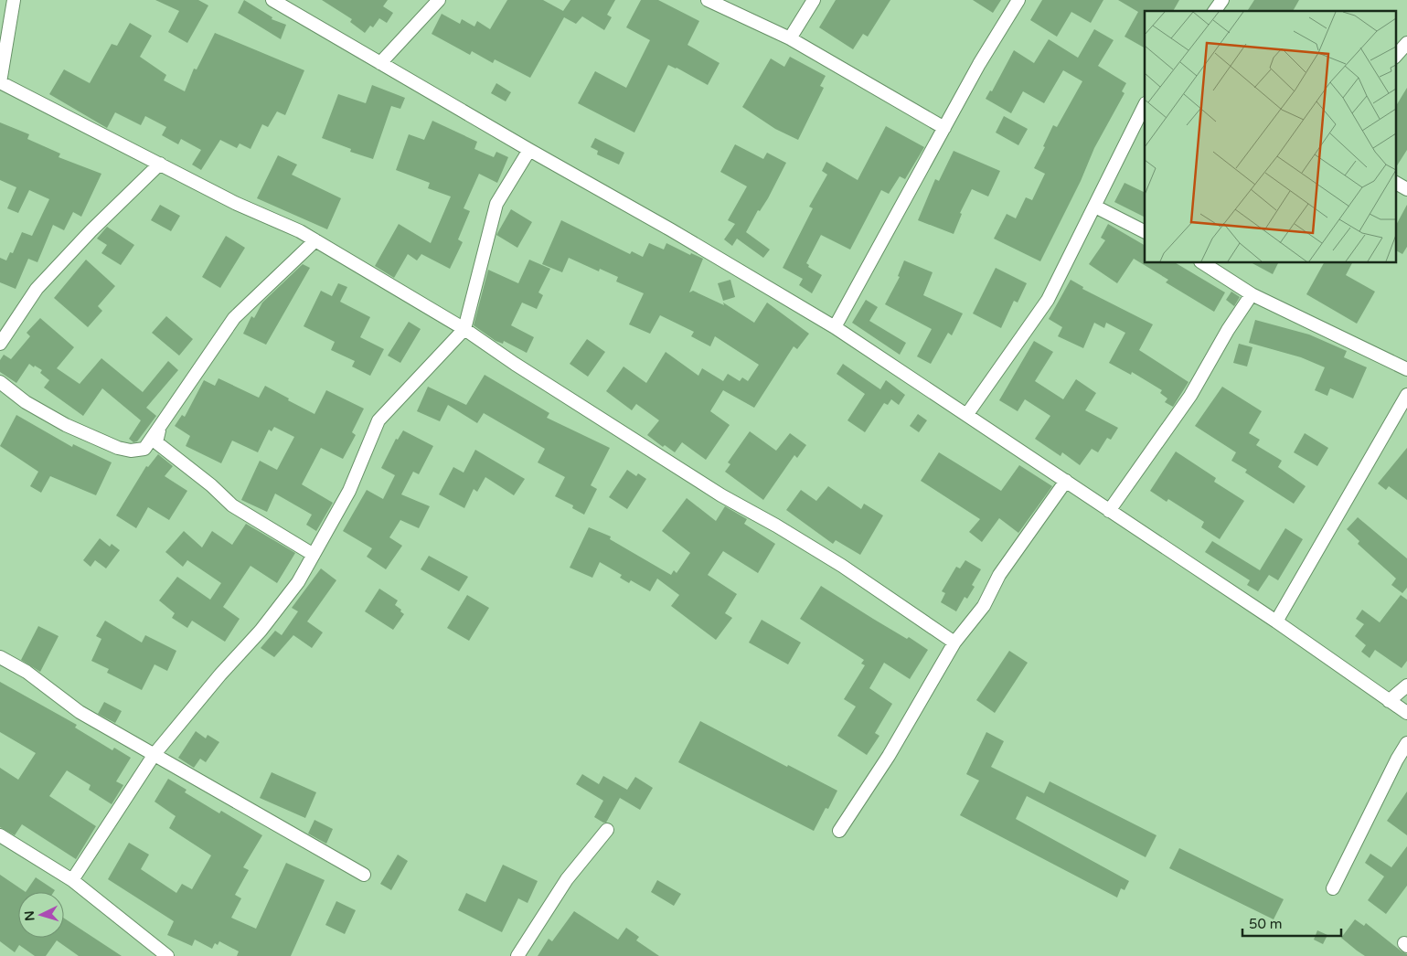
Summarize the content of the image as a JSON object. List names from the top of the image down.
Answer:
{
  "scale_bar": "50 m",
  "north": "left"
}
